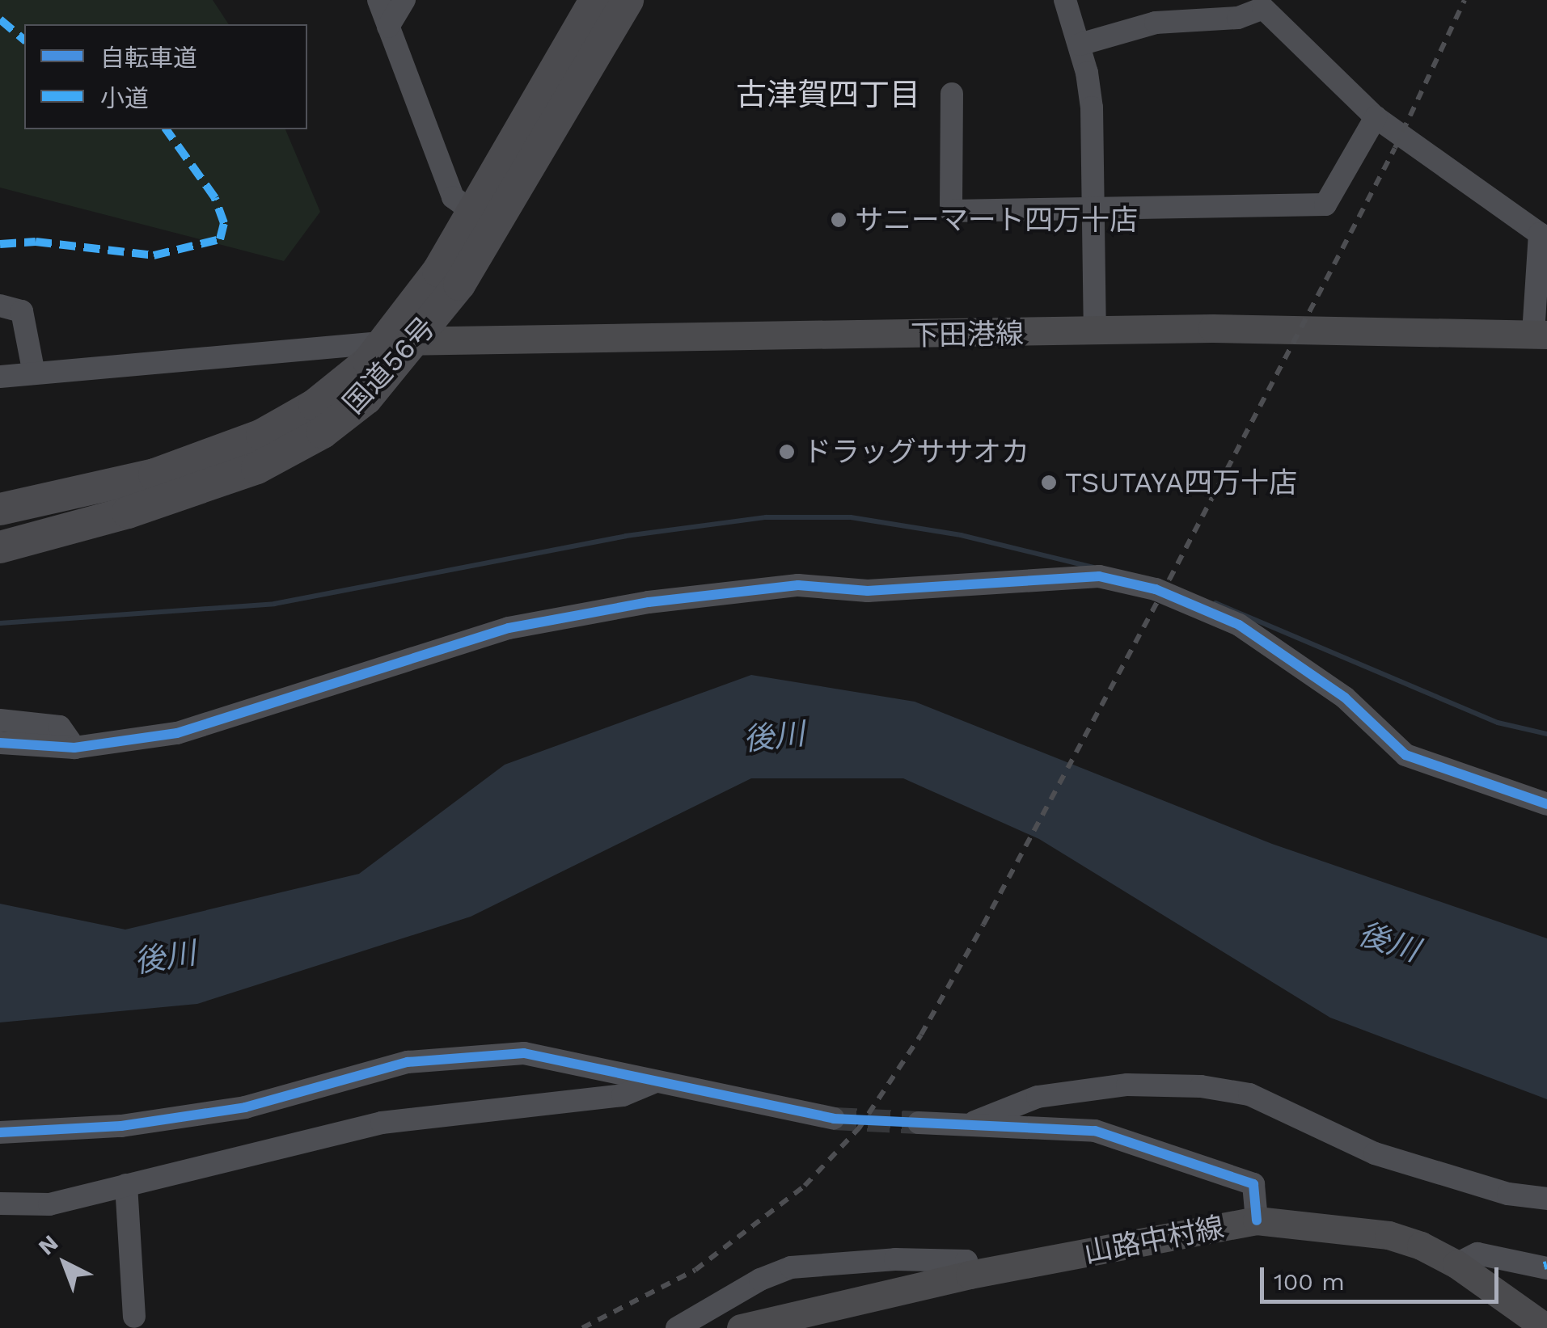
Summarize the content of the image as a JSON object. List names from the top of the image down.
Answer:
{
  "streets": {
    "highway": ["国道56号"],
    "main road": ["下田港線", "山路中村線"]
  },
  "crossings": [
    ["下田港線", "国道56号"]
  ],
  "districts": ["古津賀四丁目"],
  "water": ["後川"],
  "places": ["サニーマート四万十店", "ドラッグササオカ", "TSUTAYA四万十店"],
  "legend": ["自転車道", "小道"],
  "scale_bar": "100 m",
  "north": "top left"
}
